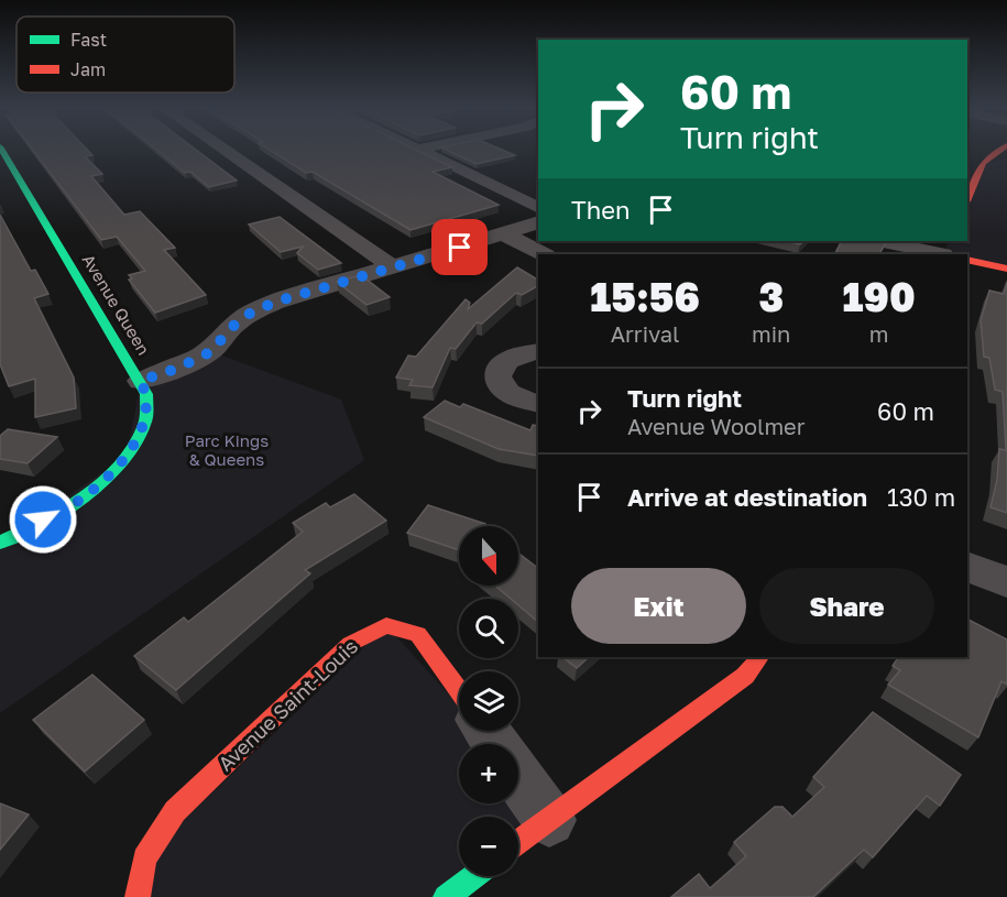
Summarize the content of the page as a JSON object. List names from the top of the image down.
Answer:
{
  "streets": {
    "street": ["Avenue Queen", "Avenue Saint-Louis"]
  },
  "parks": ["Parc Kings & Queens"],
  "legend": ["Fast", "Jam"],
  "north": "bottom",
  "page": {
    "turn": ["60 m", "Turn right"],
    "then": "Then",
    "eta": [
      "15:56",
      "Arrival",
      "3",
      "min",
      "190",
      "m"
    ],
    "list": [
      {
        "name": "Turn right",
        "note": "Avenue Woolmer",
        "value": "60 m"
      },
      {
        "name": "Arrive at destination",
        "value": "130 m"
      }
    ],
    "map_buttons": ["+", "−"],
    "buttons": ["Exit", "Share"]
  }
}
